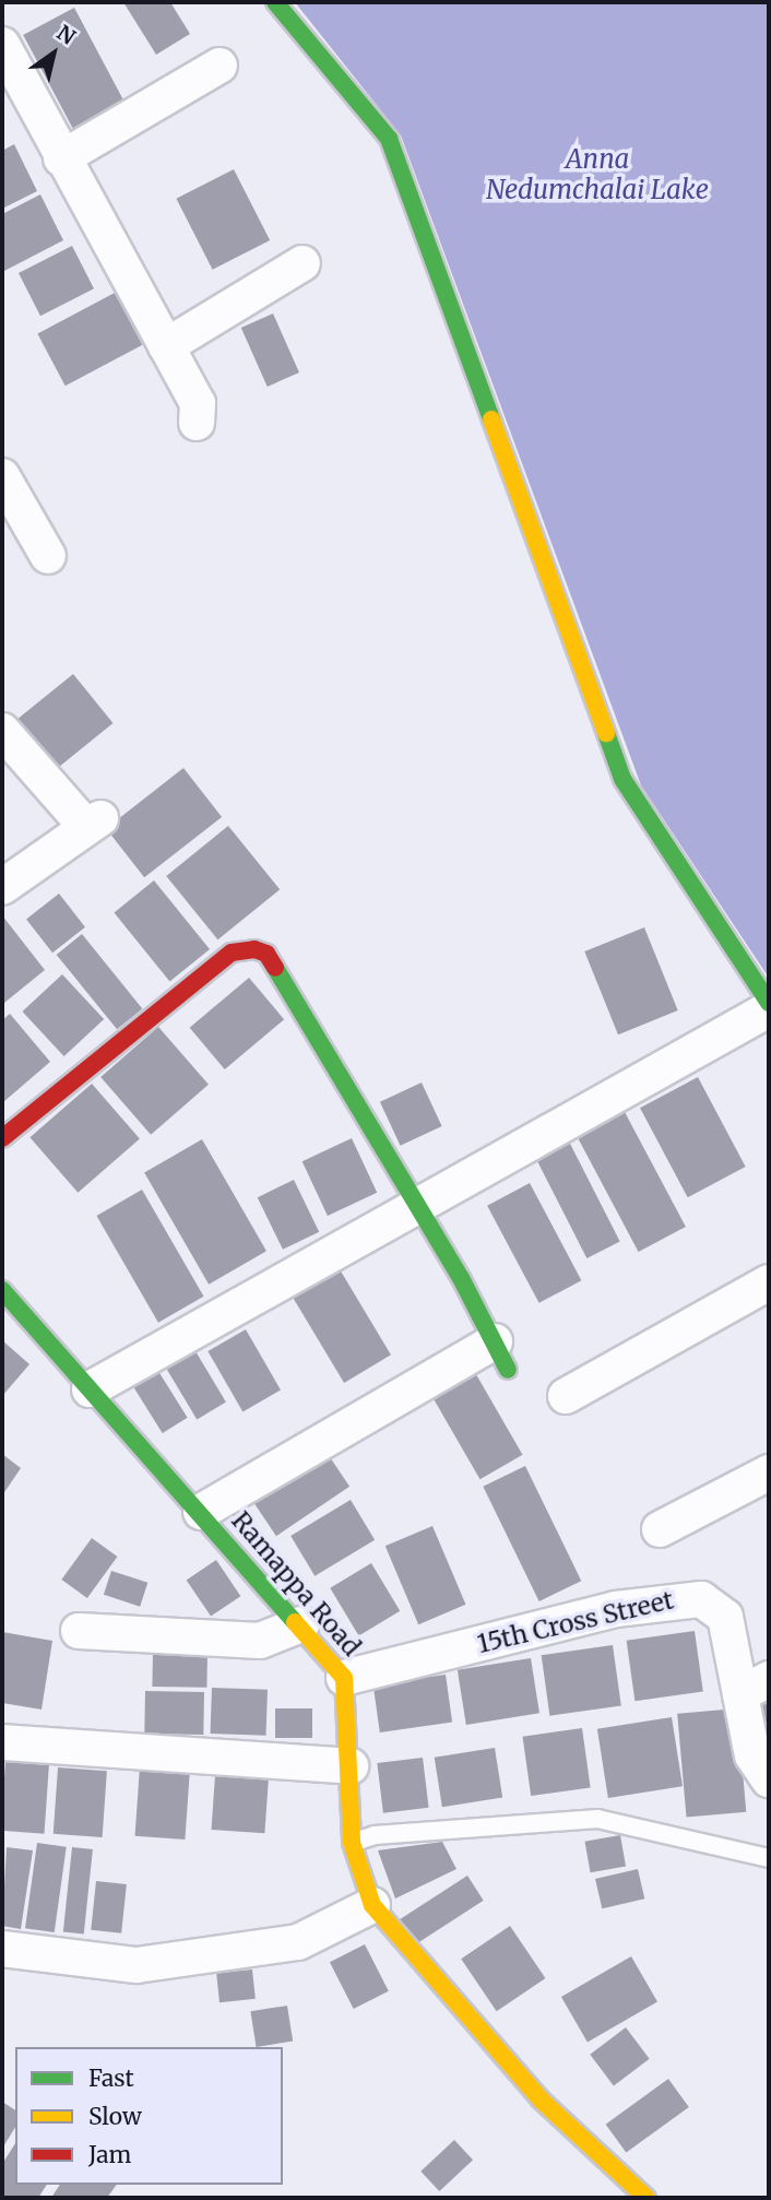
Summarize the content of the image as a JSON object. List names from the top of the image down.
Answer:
{
  "streets": {
    "street": ["Ramappa Road", "15th Cross Street"]
  },
  "crossings": [
    ["Ramappa Road", "15th Cross Street"]
  ],
  "water": ["Anna Nedumchalai Lake"],
  "legend": ["Fast", "Slow", "Jam"],
  "north": "top right"
}
